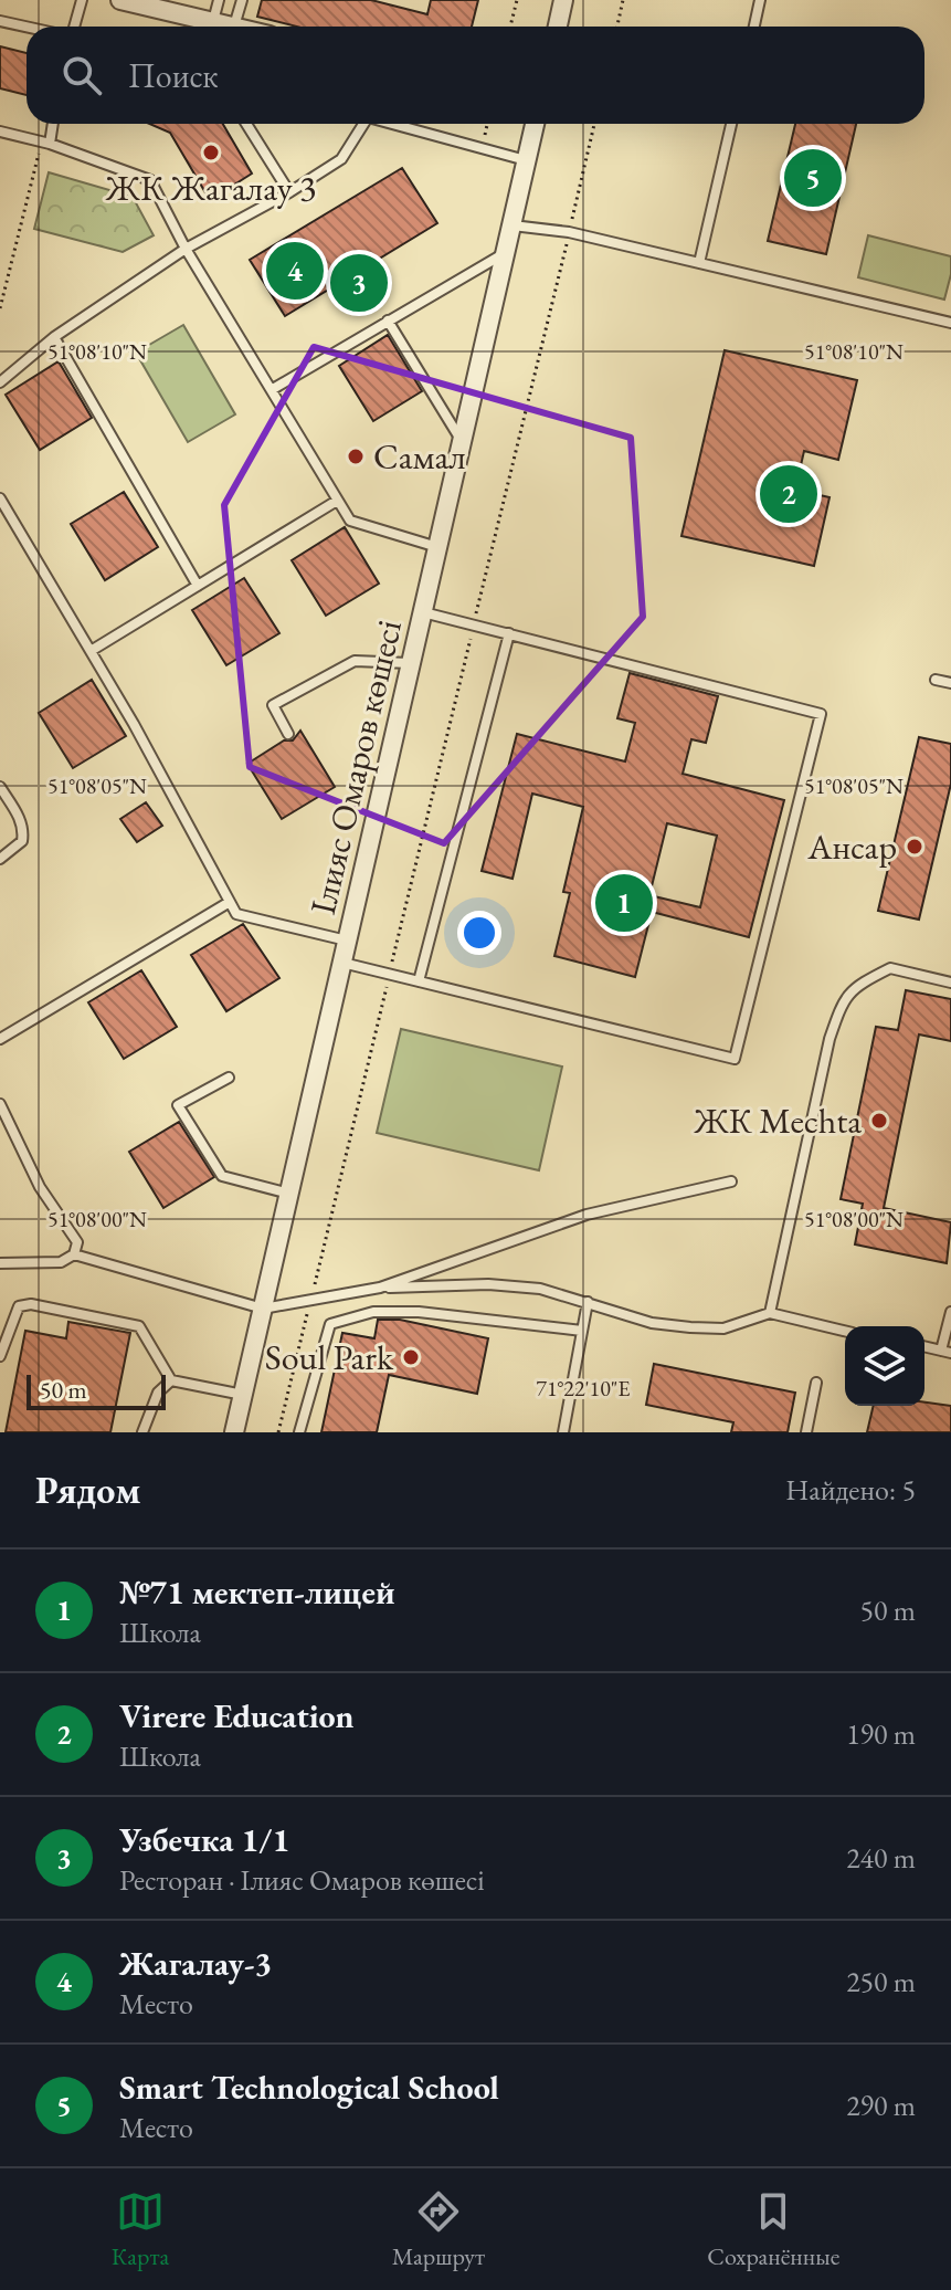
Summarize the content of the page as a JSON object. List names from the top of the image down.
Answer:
{
  "streets": {
    "street": ["Ілияс Омаров көшесі"]
  },
  "places": [
    "ЖК Жагалау 3",
    "Самал",
    "Ансар",
    "ЖК Mechta",
    "Soul Park"
  ],
  "scale_bar": "50 m",
  "page": {
    "search": "Поиск",
    "pins": [
      "5",
      "4",
      "3",
      "2",
      "1"
    ],
    "scale": "50 m",
    "heading": ["Рядом", "Найдено: 5"],
    "list": [
      {
        "mark": "1",
        "name": "№71 мектеп-лицей",
        "note": "Школа",
        "value": "50 m"
      },
      {
        "mark": "2",
        "name": "Virere Education",
        "note": "Школа",
        "value": "190 m"
      },
      {
        "mark": "3",
        "name": "Узбечка 1/1",
        "note": "Ресторан · Ілияс Омаров көшесі",
        "value": "240 m"
      },
      {
        "mark": "4",
        "name": "Жагалау-3",
        "note": "Место",
        "value": "250 m"
      },
      {
        "mark": "5",
        "name": "Smart Technological School",
        "note": "Место",
        "value": "290 m"
      }
    ],
    "nav": ["Карта", "Маршрут", "Сохранённые"]
  },
  "coordinates": [
    "51°08'10\"N",
    "51°08'05\"N",
    "51°08'00\"N",
    "71°22'10\"E"
  ]
}
